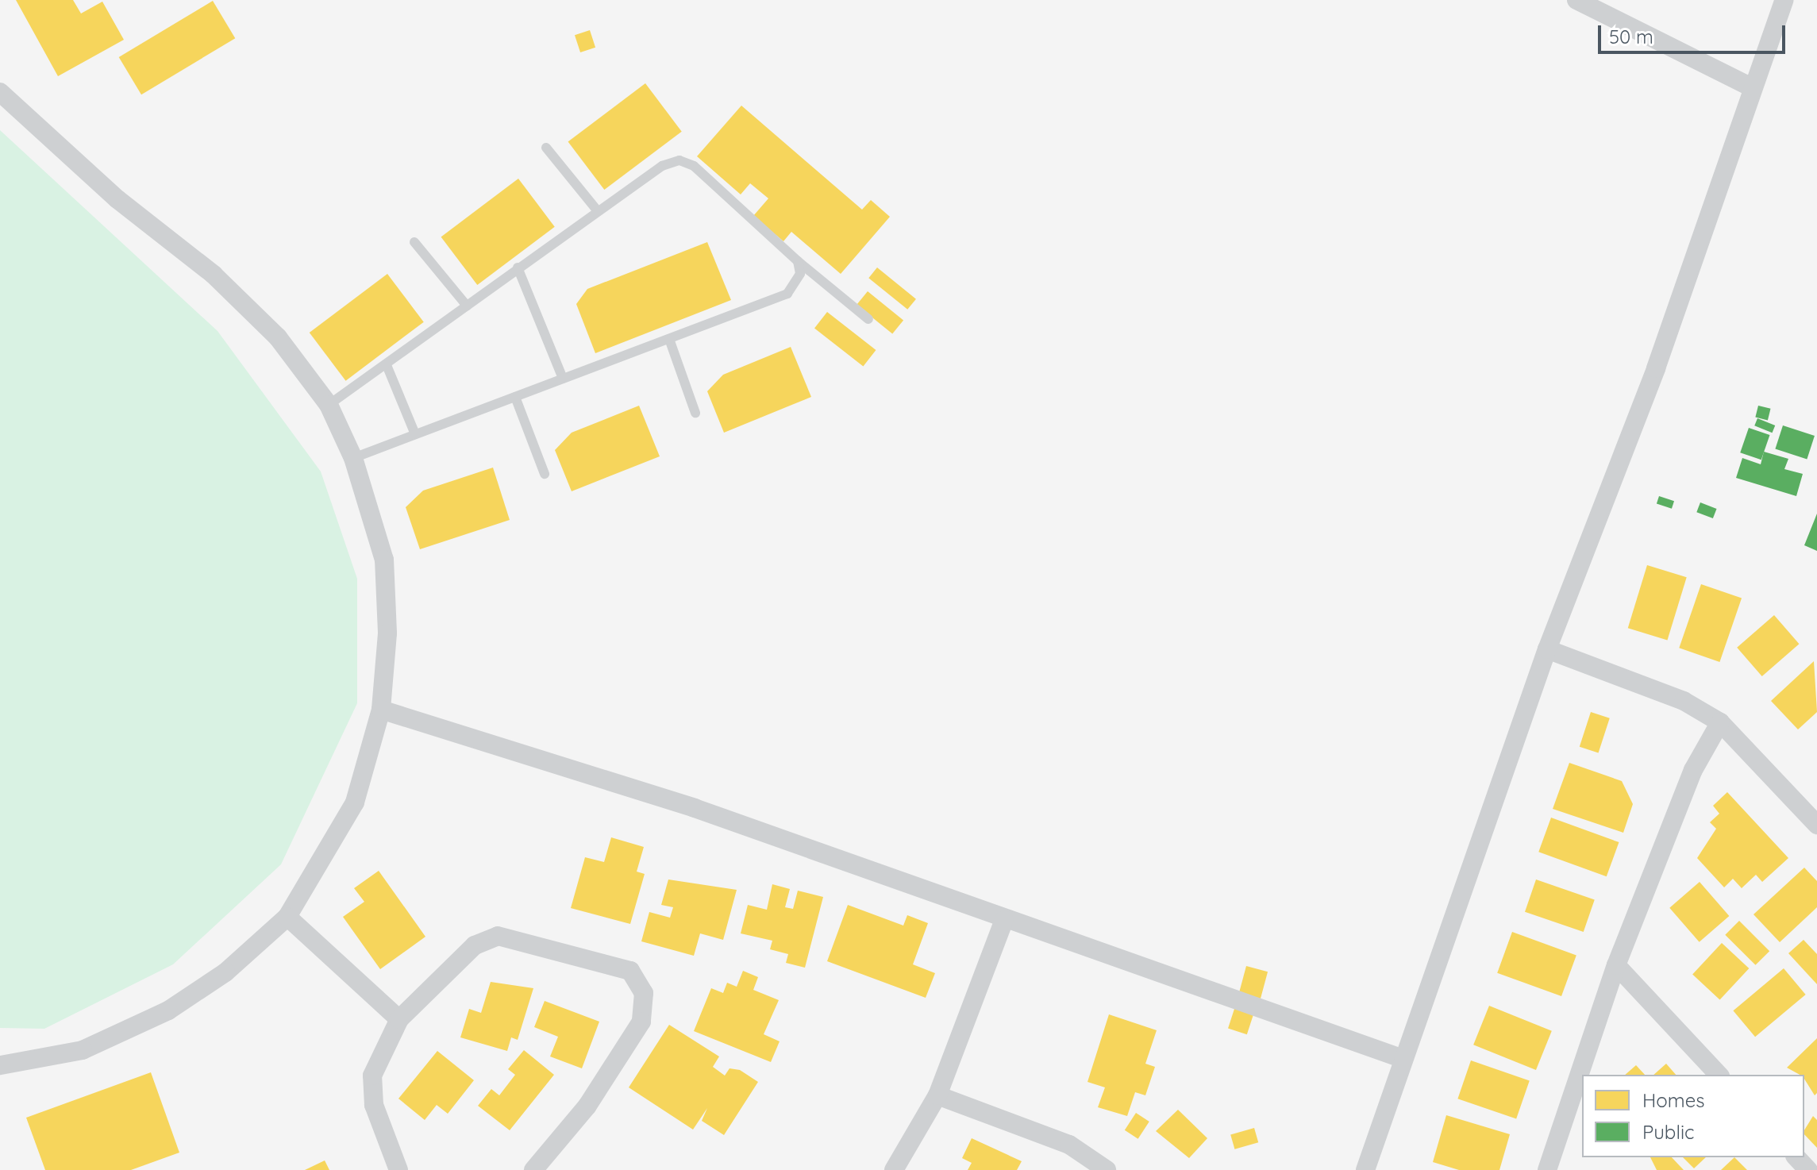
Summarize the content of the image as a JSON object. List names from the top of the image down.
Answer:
{
  "legend": ["Homes", "Public"],
  "scale_bar": "50 m"
}
